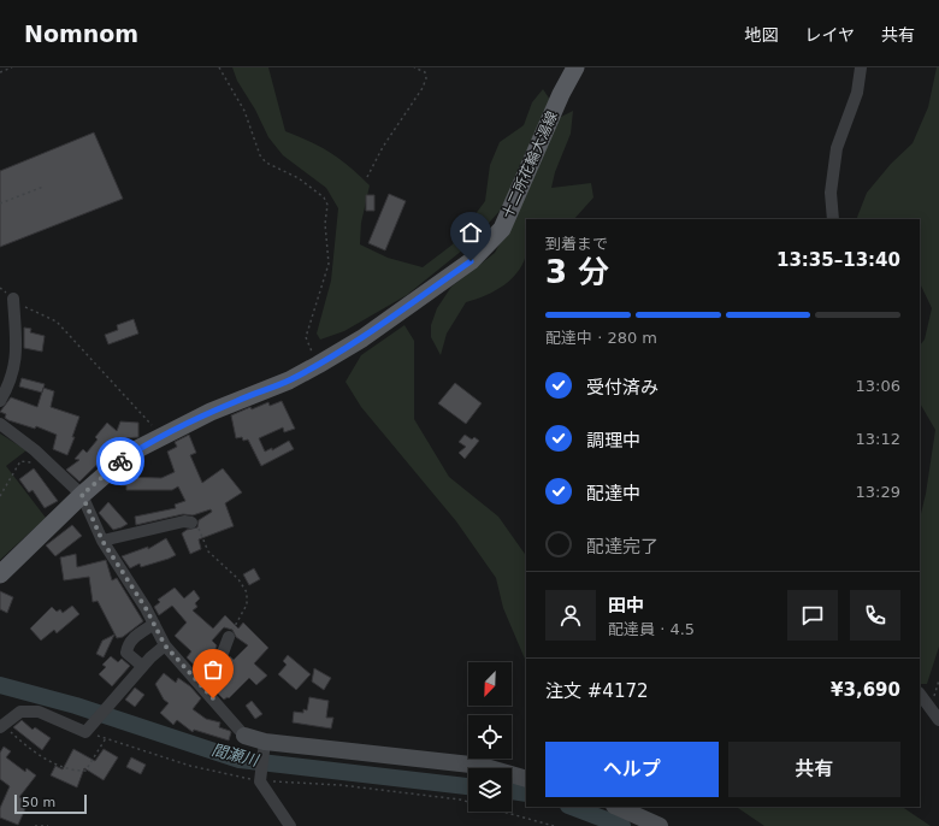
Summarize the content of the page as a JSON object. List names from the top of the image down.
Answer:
{
  "streets": {
    "main road": ["十二所花輪大湯線"]
  },
  "water": ["間瀬川"],
  "scale_bar": "50 m",
  "north": "bottom left",
  "page": {
    "header": "Nomnom",
    "nav": ["地図", "レイヤ", "共有"],
    "heading": ["3 分", "到着まで", "13:35–13:40"],
    "panel": [
      "田中",
      "配達員 · 4.5",
      "注文 #4172",
      "¥3,690"
    ],
    "bar": "配達中 · 280 m",
    "list": [
      ["受付済み", "13:06"],
      ["調理中", "13:12"],
      ["配達中", "13:29"],
      "配達完了"
    ],
    "buttons": ["ヘルプ", "共有"],
    "scale": "50 m"
  }
}
